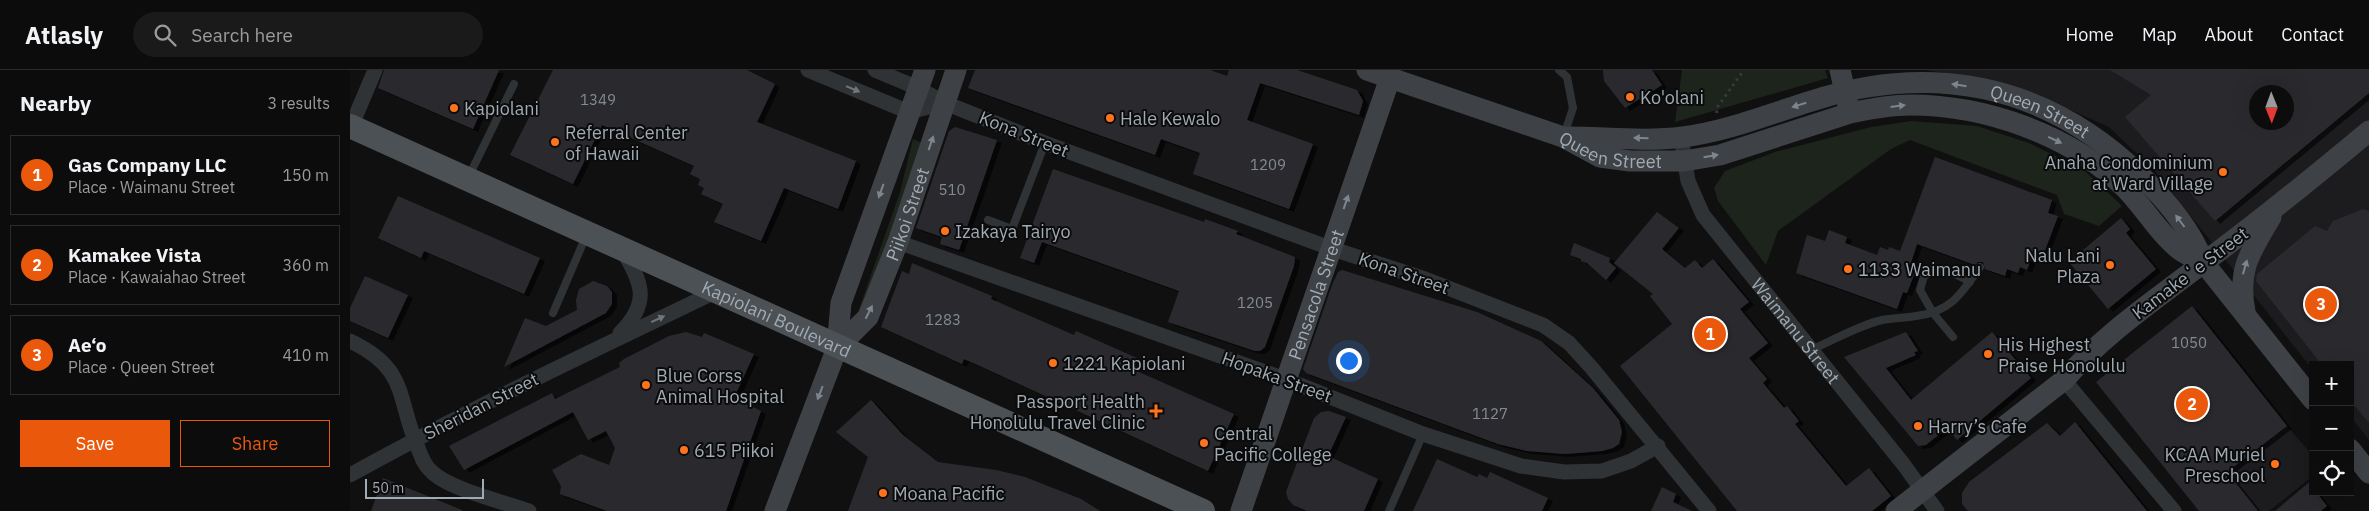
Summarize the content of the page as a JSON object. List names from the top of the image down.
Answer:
{
  "streets": {
    "main road": ["Kapiolani Boulevard"],
    "street": [
      "Queen Street",
      "Kona Street",
      "Piikoi Street",
      "Kamakeʻe Street",
      "Pensacola Street",
      "Waimanu Street",
      "Hopaka Street",
      "Sheridan Street"
    ]
  },
  "crossings": [
    ["Queen Street", "Kamakeʻe Street"],
    ["Queen Street", "Waimanu Street"],
    ["Kona Street", "Piikoi Street"],
    ["Kona Street", "Pensacola Street"],
    ["Kona Street", "Hopaka Street"],
    ["Piikoi Street", "Kapiolani Boulevard"],
    ["Piikoi Street", "Hopaka Street"],
    ["Kamakeʻe Street", "Waimanu Street"],
    ["Pensacola Street", "Hopaka Street"],
    ["Kapiolani Boulevard", "Sheridan Street"]
  ],
  "one_way": ["Pensacola Street"],
  "places": {
    "other": [
      "Ko'olani",
      "Kapiolani",
      "Hale Kewalo",
      "Referral Center of Hawaii",
      "Anaha Condominium at Ward Village",
      "Izakaya Tairyo",
      "Nalu Lani Plaza",
      "1133 Waimanu",
      "His Highest Praise Honolulu",
      "1221 Kapiolani",
      "Blue Corss Animal Hospital",
      "Harry’s Cafe",
      "Central Pacific College",
      "615 Piikoi",
      "KCAA Muriel Preschool",
      "Moana Pacific"
    ],
    "health": ["Passport Health Honolulu Travel Clinic"]
  },
  "house_numbers": [
    "1349",
    "1209",
    "510",
    "1205",
    "1283",
    "1050",
    "1127"
  ],
  "scale_bar": "50 m",
  "north": "bottom",
  "page": {
    "header": "Atlasly",
    "search": "Search here",
    "nav": [
      "Home",
      "Map",
      "About",
      "Contact"
    ],
    "heading": ["Nearby", "3 results"],
    "list": [
      {
        "mark": "1",
        "name": "Gas Company LLC",
        "note": "Place · Waimanu Street",
        "value": "150 m"
      },
      {
        "mark": "2",
        "name": "Kamakee Vista",
        "note": "Place · Kawaiahao Street",
        "value": "360 m"
      },
      {
        "mark": "3",
        "name": "Ae‘o",
        "note": "Place · Queen Street",
        "value": "410 m"
      }
    ],
    "pins": ["3", "1", "2"],
    "map_buttons": ["+", "−"],
    "buttons": ["Save", "Share"],
    "scale": "50 m"
  }
}
